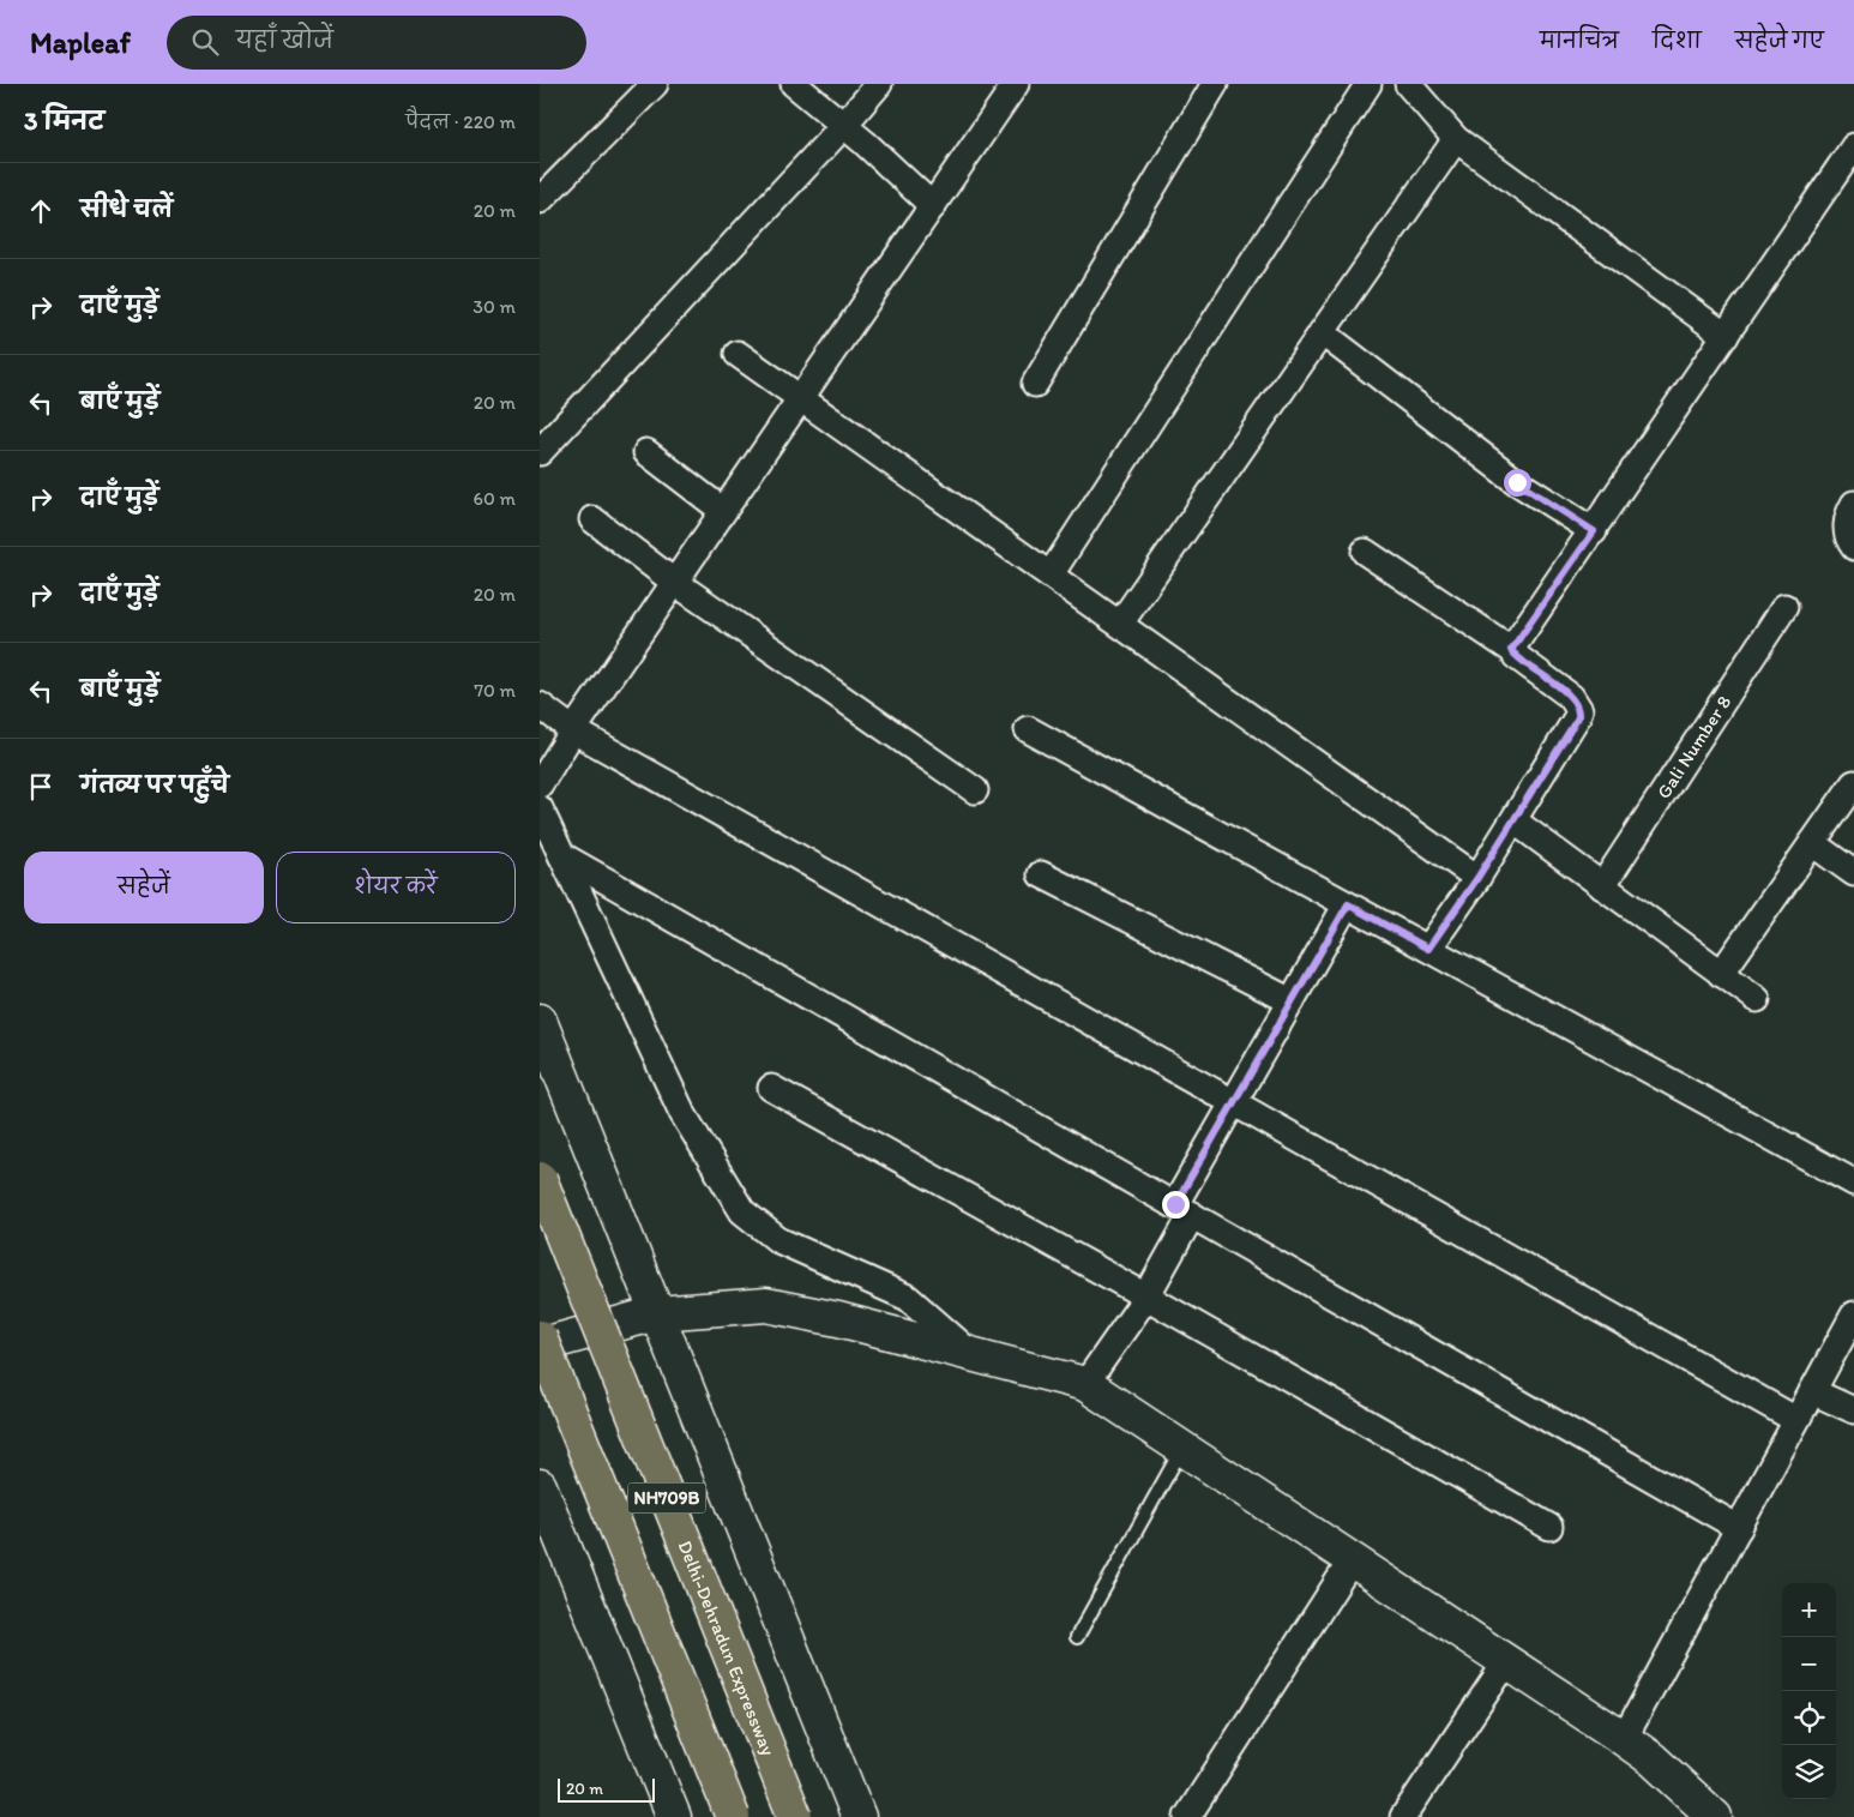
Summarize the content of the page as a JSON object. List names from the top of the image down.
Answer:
{
  "streets": {
    "highway": ["NH709B", "Delhi-Dehradun Expressway"],
    "street": ["Gali Number 8"]
  },
  "scale_bar": "20 m",
  "page": {
    "header": "Mapleaf",
    "search": "यहाँ खोजें",
    "nav": ["मानचित्र", "दिशा", "सहेजे गए"],
    "heading": ["3 मिनट", "पैदल · 220 m"],
    "list": [
      ["सीधे चलें", "20 m"],
      ["दाएँ मुड़ें", "30 m"],
      ["बाएँ मुड़ें", "20 m"],
      ["दाएँ मुड़ें", "60 m"],
      ["दाएँ मुड़ें", "20 m"],
      ["बाएँ मुड़ें", "70 m"],
      "गंतव्य पर पहुँचे"
    ],
    "buttons": ["सहेजें", "शेयर करें"],
    "map_buttons": ["+", "−"],
    "scale": "20 m"
  }
}
